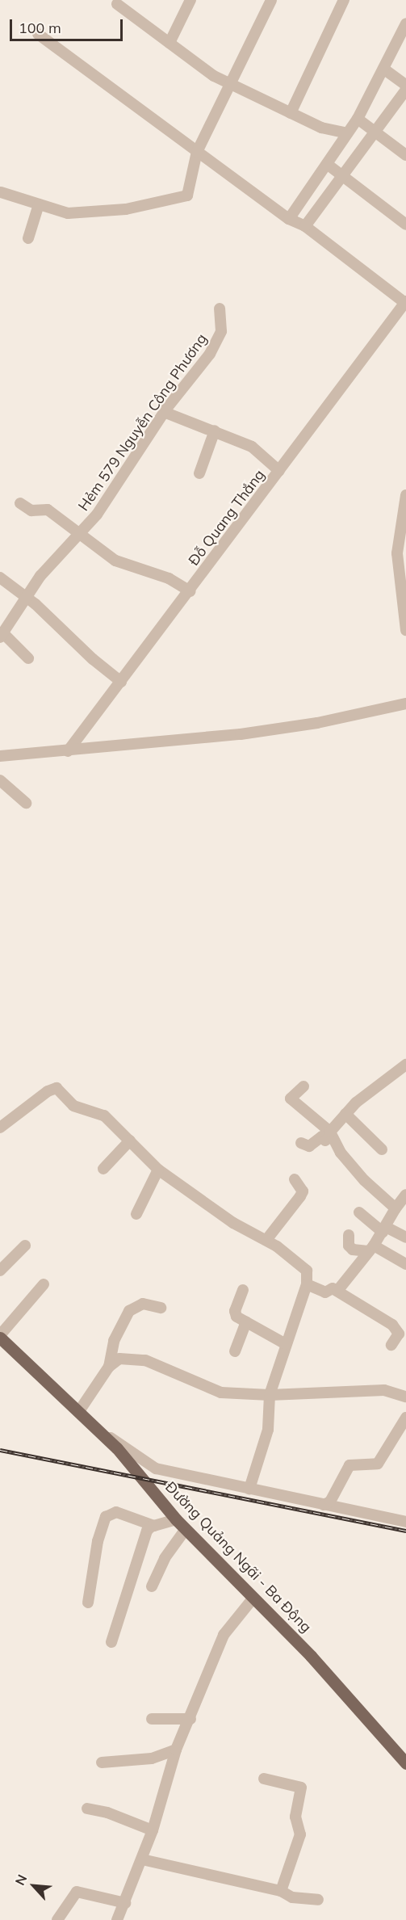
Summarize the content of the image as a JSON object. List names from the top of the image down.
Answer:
{
  "streets": {
    "main road": ["Đường Quảng Ngãi - Ba Động"],
    "street": ["Hẻm 579 Nguyễn Công Phương", "Đỗ Quang Thắng"]
  },
  "scale_bar": "100 m",
  "north": "top left"
}
